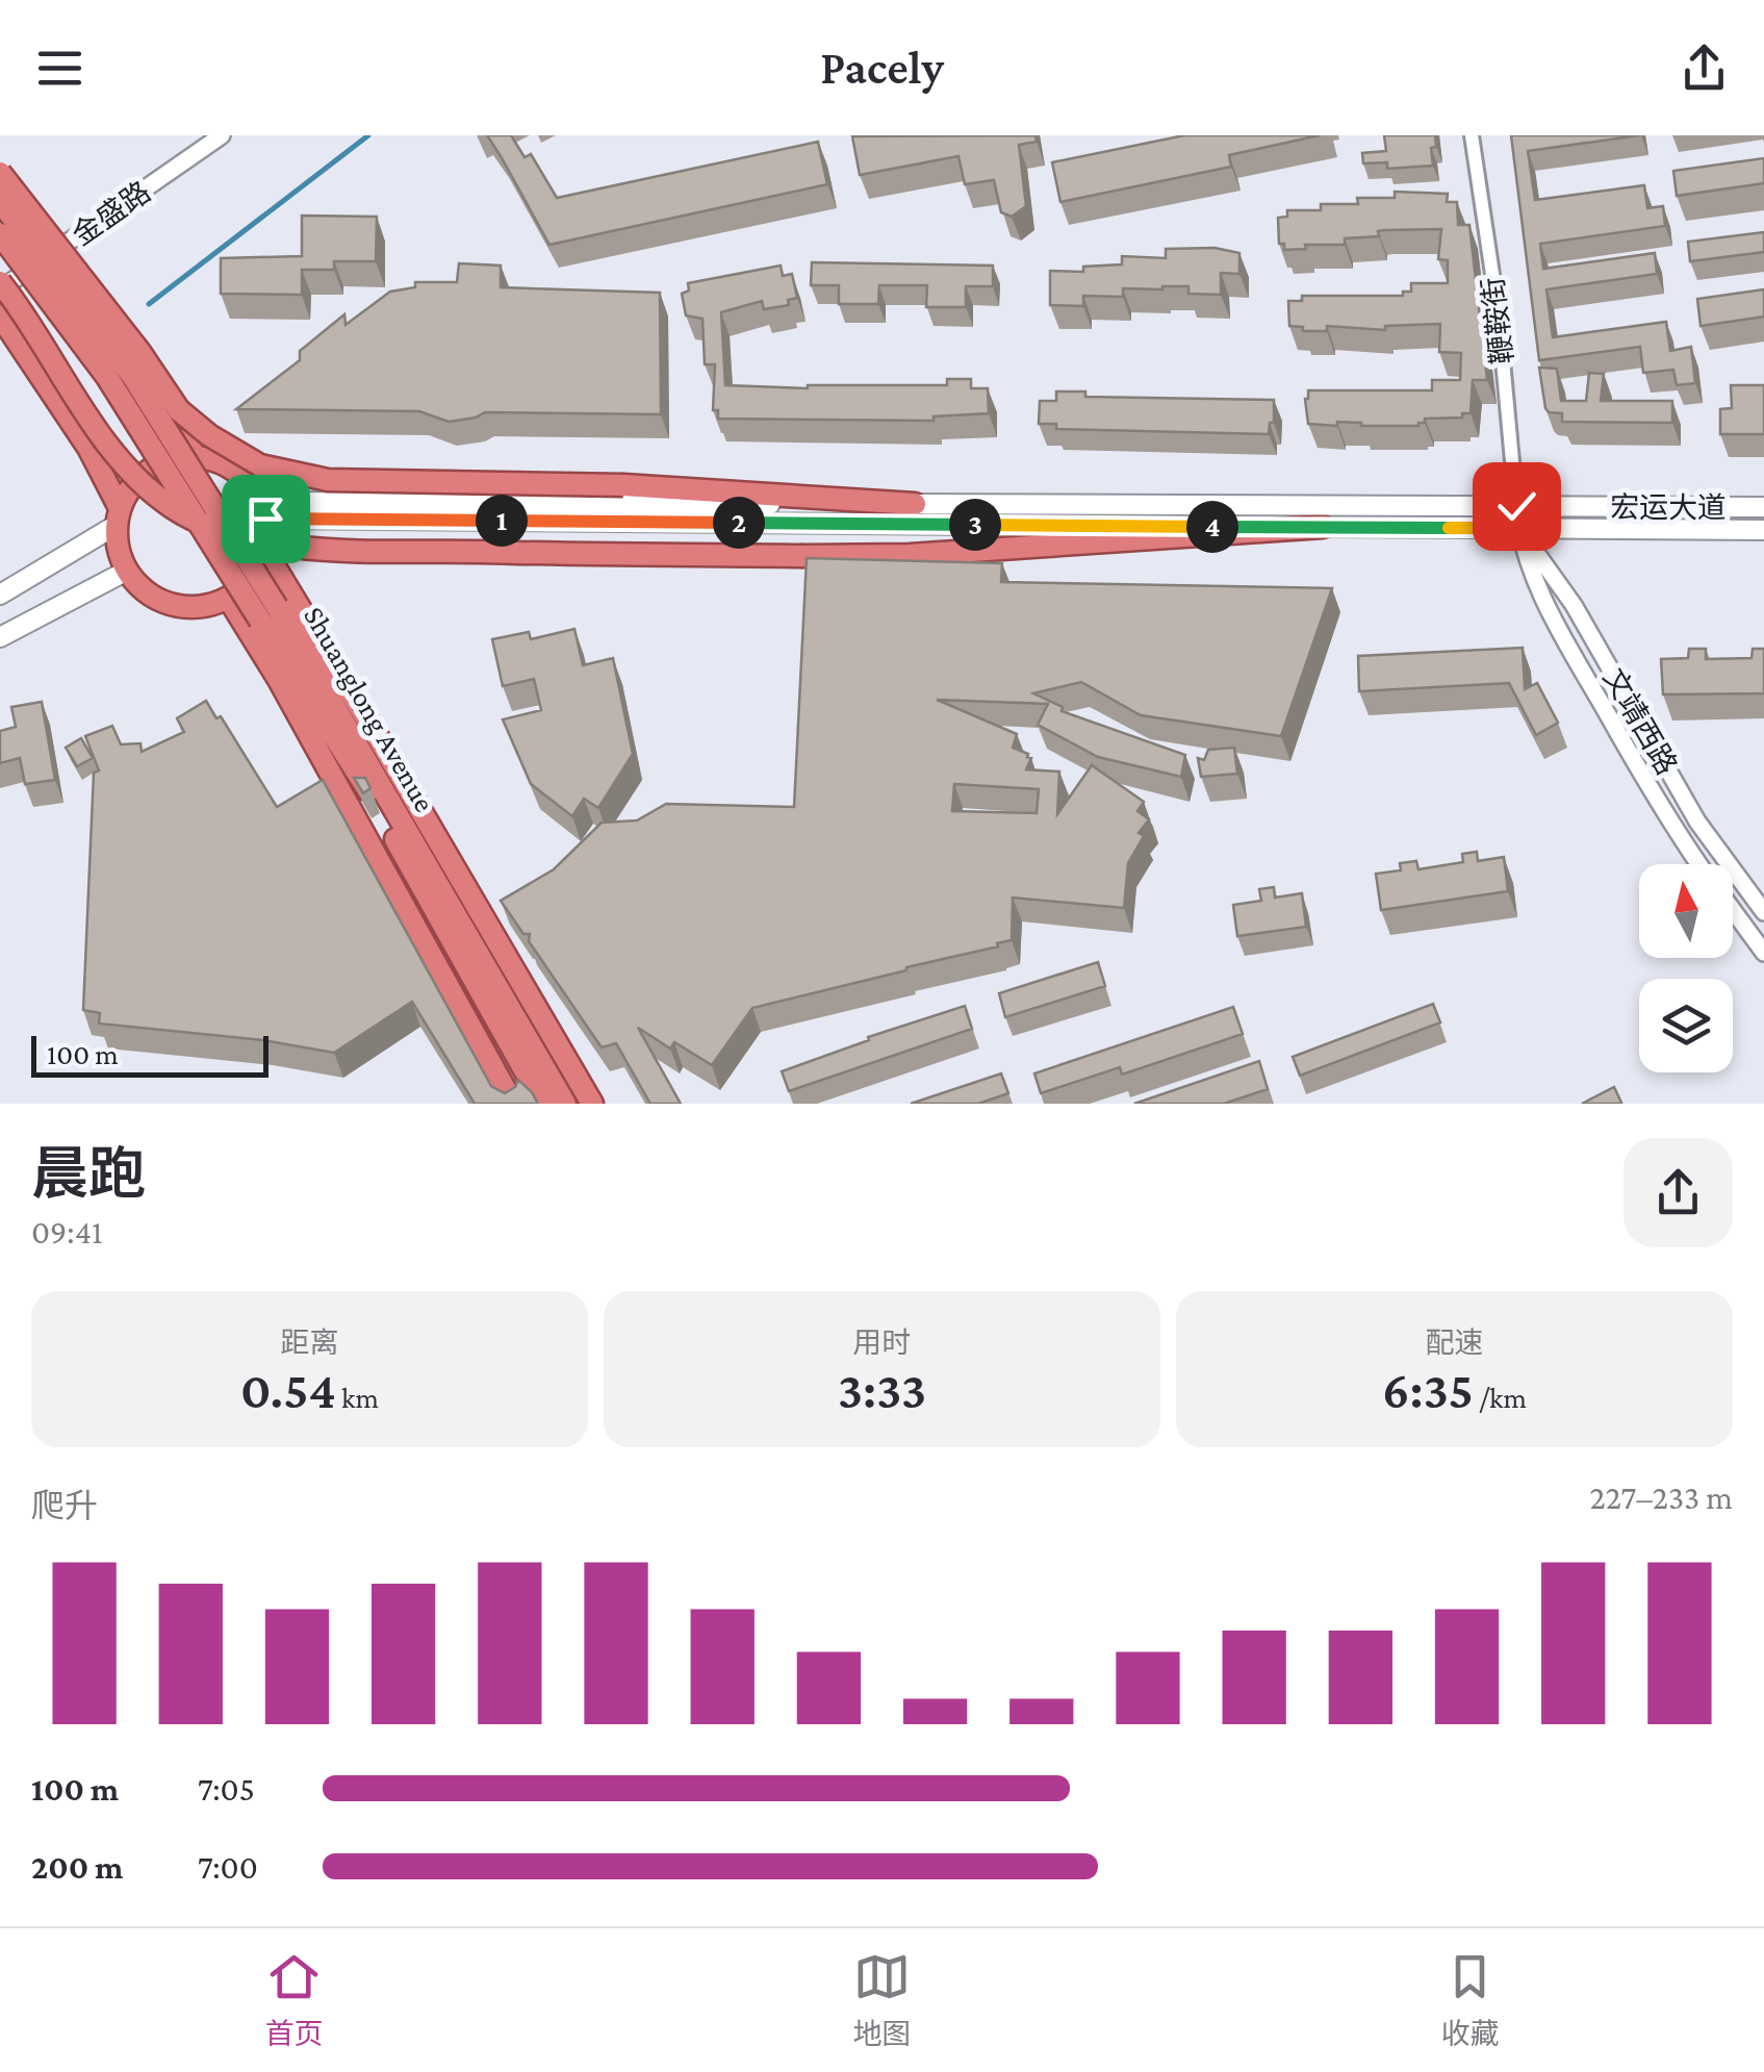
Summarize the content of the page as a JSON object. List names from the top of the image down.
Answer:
{
  "streets": {
    "highway": ["Shuanglong Avenue"],
    "main road": ["宏运大道"],
    "street": ["金盛路", "鞭鞍街", "文靖西路"]
  },
  "crossings": [
    ["鞭鞍街", "宏运大道"],
    ["鞭鞍街", "文靖西路"],
    ["宏运大道", "Shuanglong Avenue"],
    ["宏运大道", "文靖西路"]
  ],
  "scale_bar": "100 m",
  "north": "top",
  "page": {
    "header": "Pacely",
    "pins": [
      "1",
      "2",
      "3",
      "4"
    ],
    "scale": "100 m",
    "heading": ["晨跑", "09:41"],
    "stats": [
      ["距离", "0.54 km"],
      ["用时", "3:33"],
      ["配速", "6:35 /km"]
    ],
    "chart": ["爬升", "227–233 m"],
    "list": [
      {
        "name": "100 m",
        "note": "7:05"
      },
      {
        "name": "200 m",
        "note": "7:00"
      }
    ],
    "tabs": ["首页", "地图", "收藏"]
  }
}
